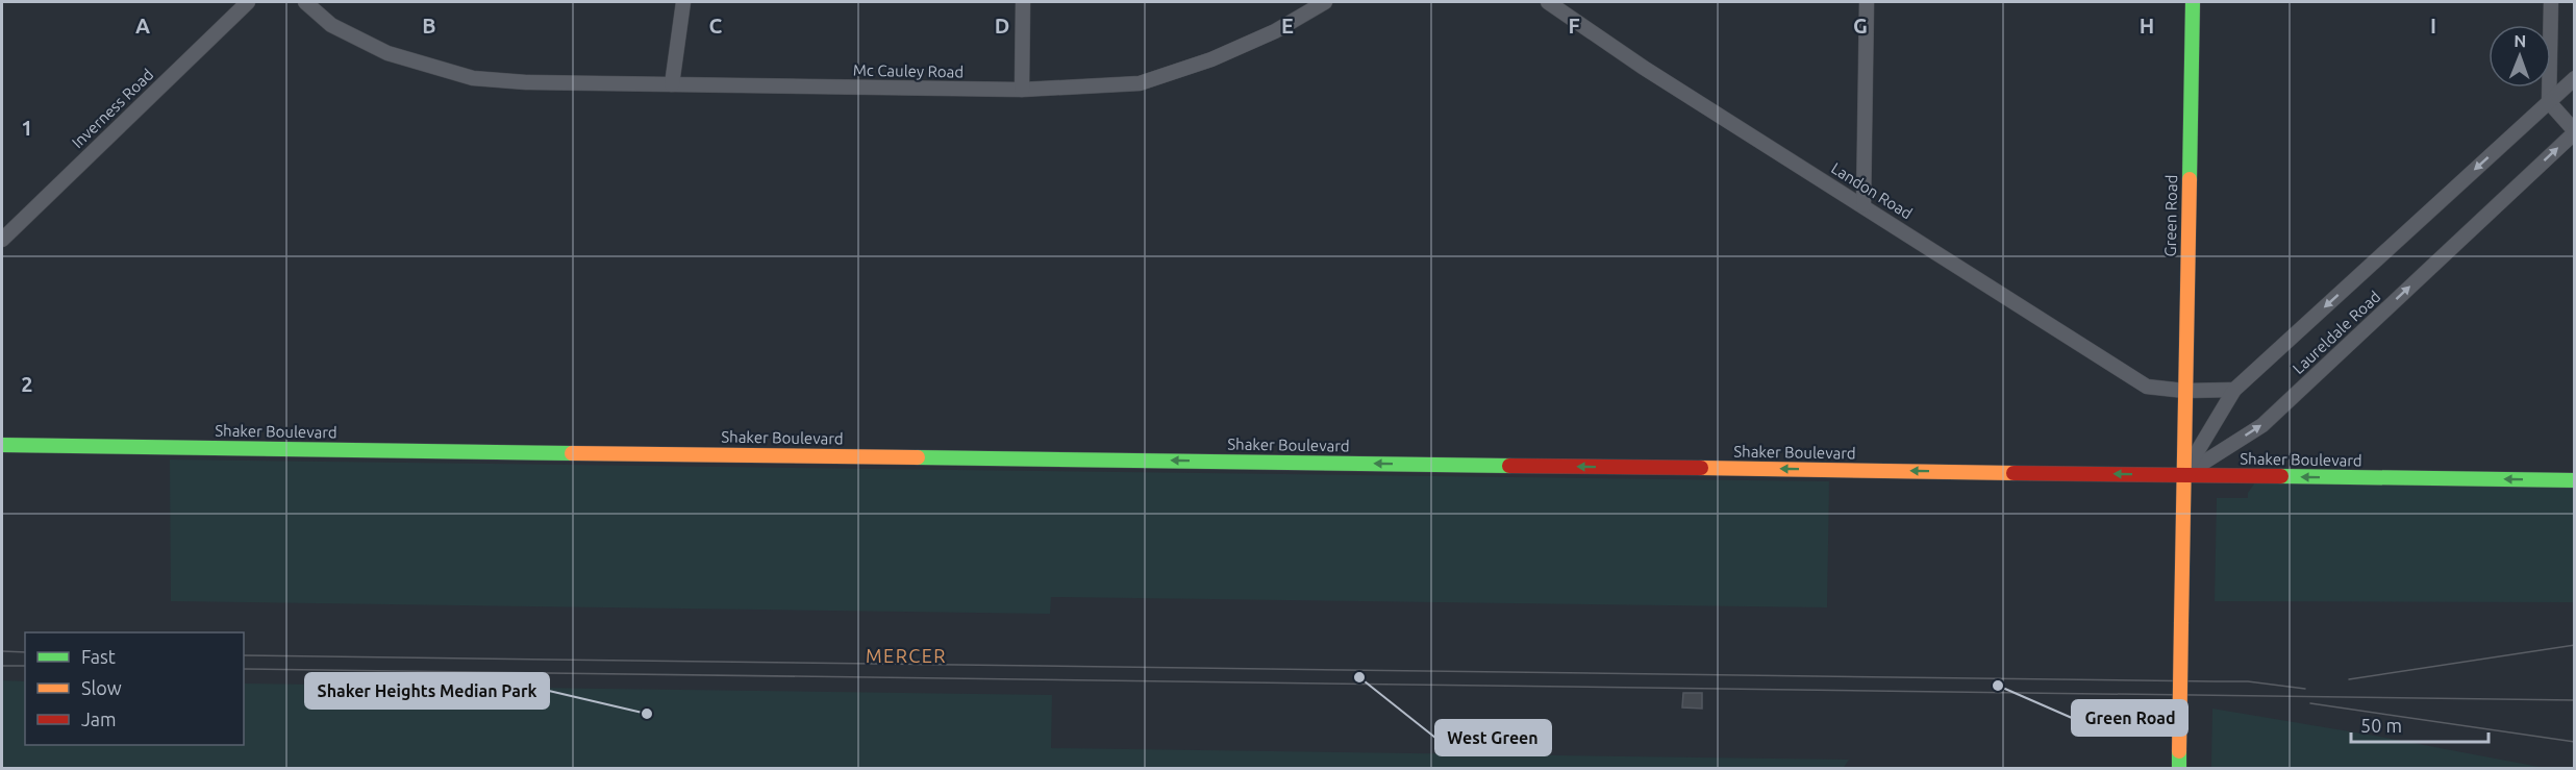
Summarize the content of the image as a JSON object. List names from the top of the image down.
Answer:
{
  "streets": {
    "main road": ["Green Road", "Shaker Boulevard"],
    "street": [
      "Mc Cauley Road",
      "Inverness Road",
      "Landon Road",
      "Laureldale Road"
    ]
  },
  "crossings": [
    ["Landon Road", "Green Road"],
    ["Green Road", "Laureldale Road"],
    ["Green Road", "Shaker Boulevard"],
    ["Laureldale Road", "Shaker Boulevard"]
  ],
  "one_way": ["Shaker Boulevard"],
  "districts": ["MERCER"],
  "places": ["West Green", "Green Road", "Shaker Heights Median Park"],
  "legend": ["Fast", "Slow", "Jam"],
  "scale_bar": "50 m",
  "north": "top",
  "grid": {
    "columns": [
      "A",
      "B",
      "C",
      "D",
      "E",
      "F",
      "G",
      "H",
      "I"
    ],
    "rows": ["1", "2"]
  }
}
